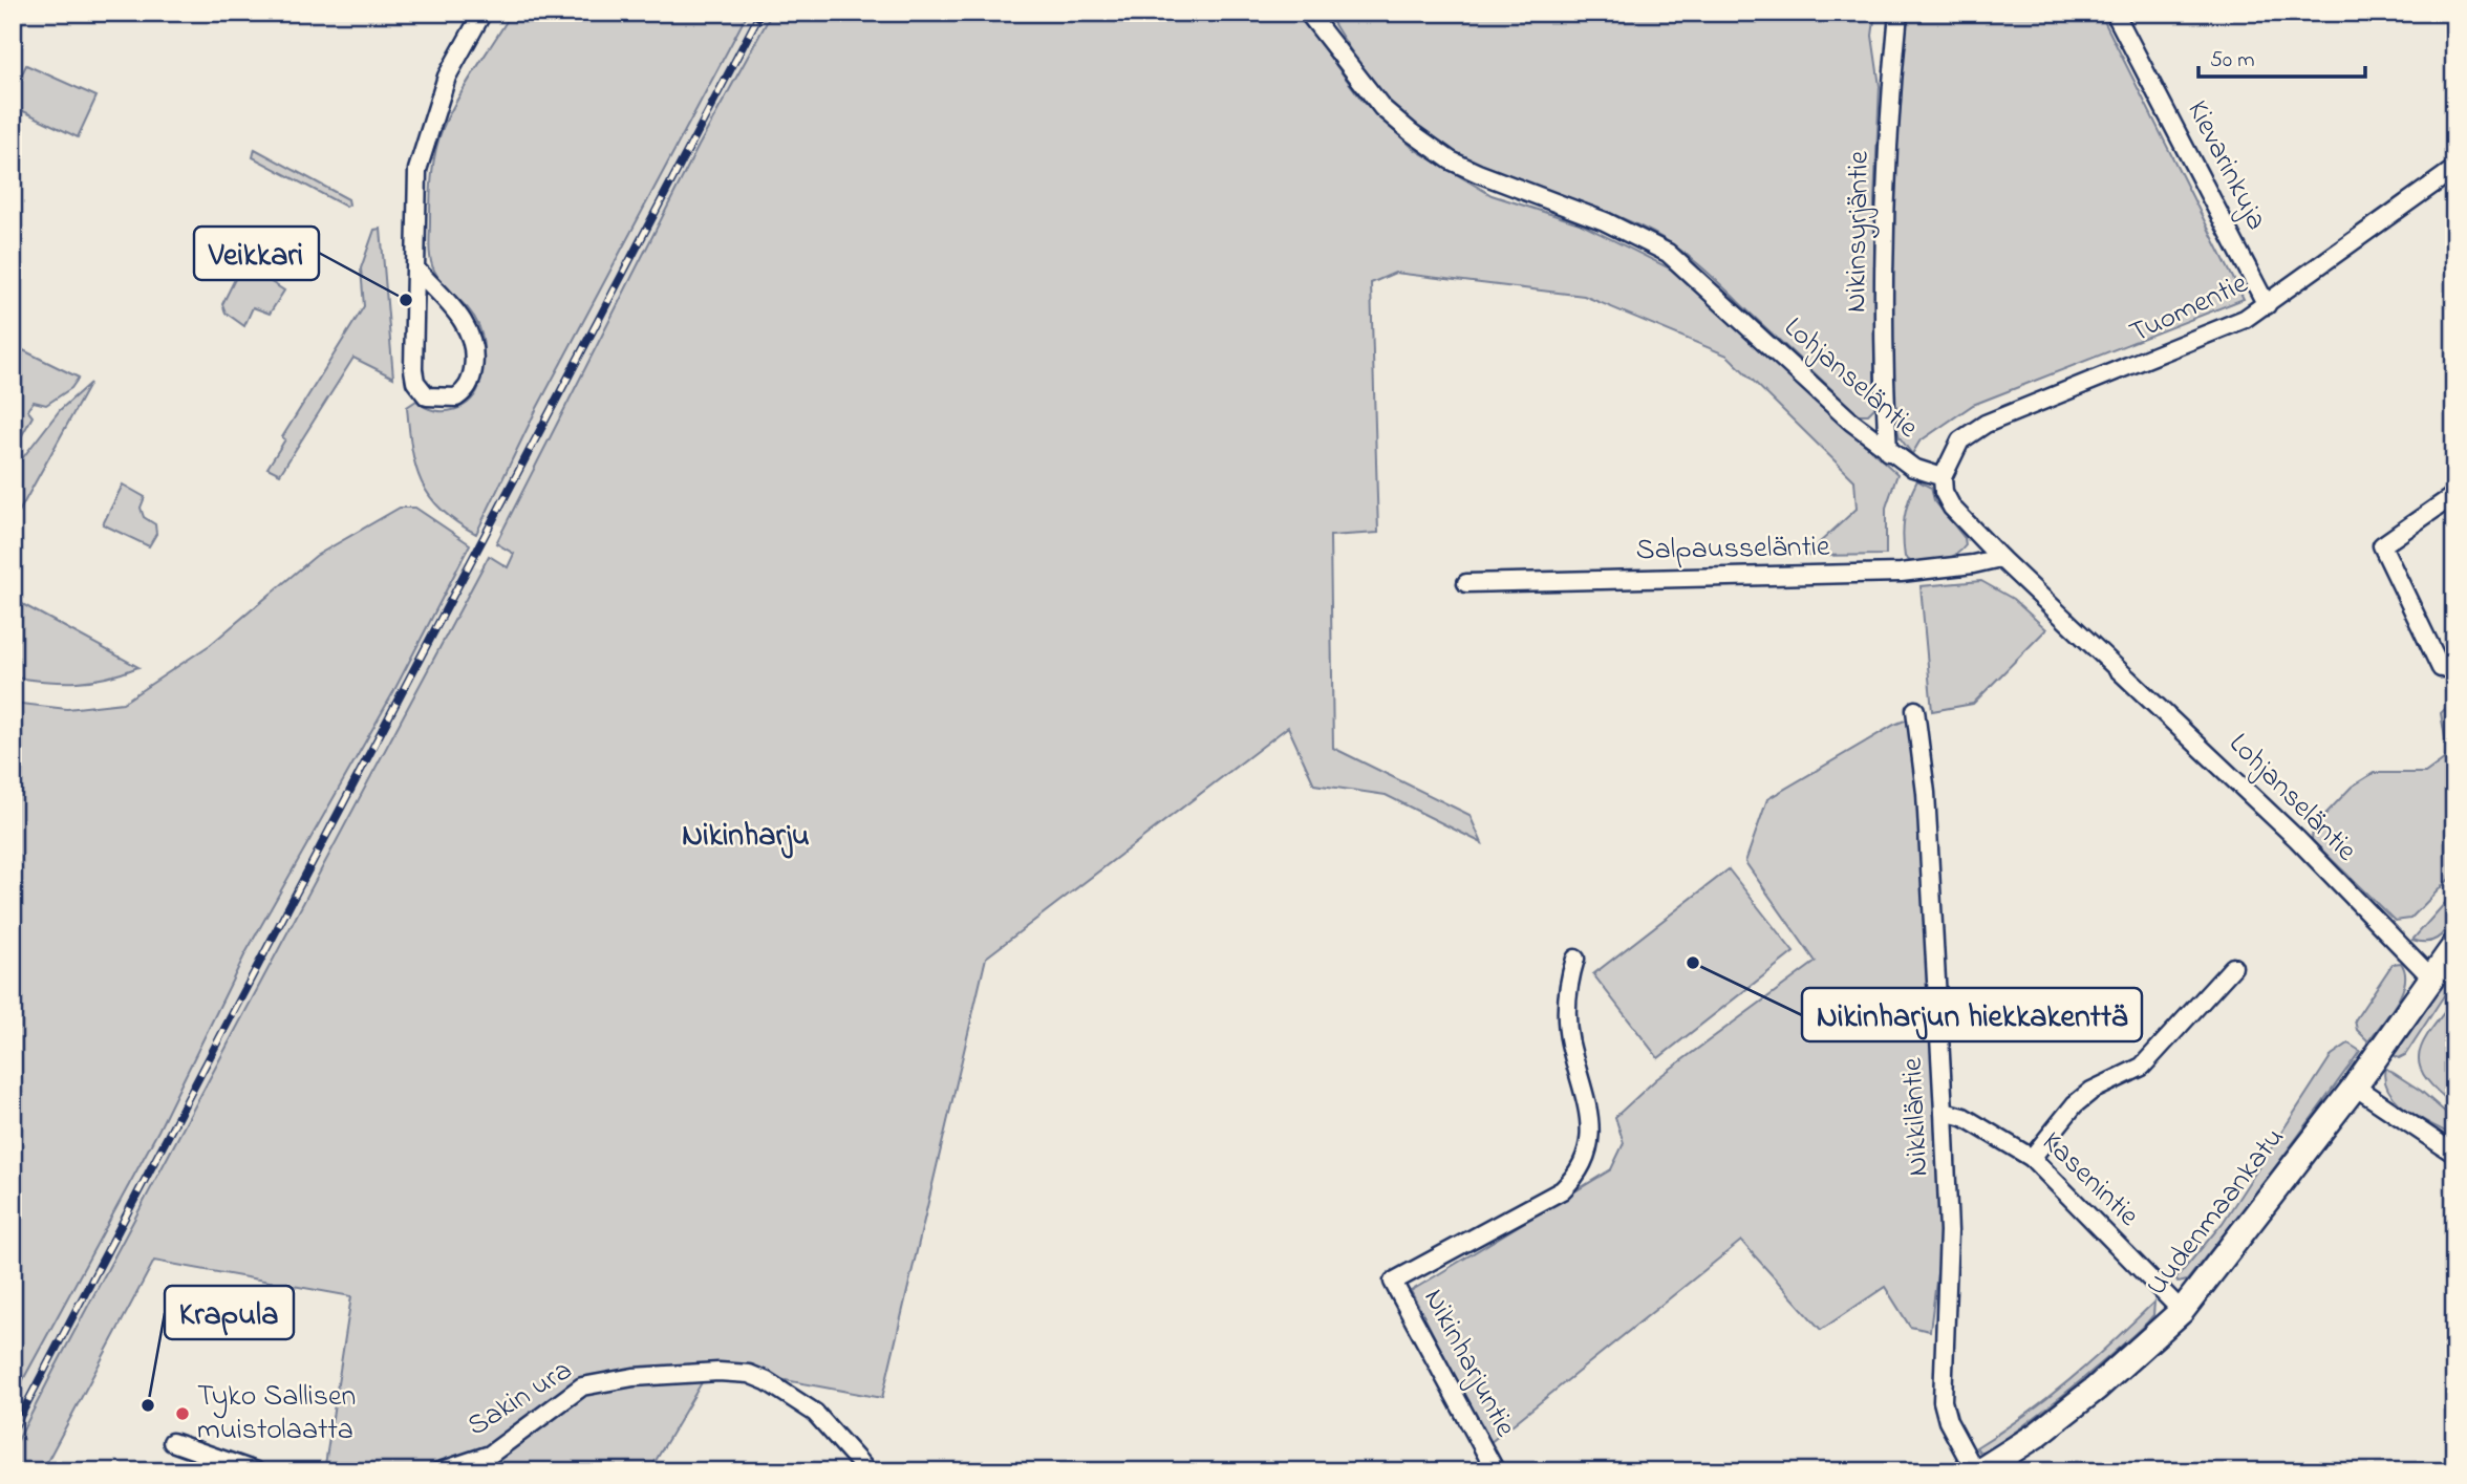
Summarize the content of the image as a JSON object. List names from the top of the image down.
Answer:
{
  "streets": {
    "main road": ["Uudenmaankatu"],
    "street": [
      "Kievarinkuja",
      "Nikinsyrjäntie",
      "Tuomentie",
      "Lohjanseläntie",
      "Salpausseläntie",
      "Nikkiläntie",
      "Kasenintie",
      "Nikinharjuntie",
      "Sakin ura"
    ]
  },
  "crossings": [
    ["Kievarinkuja", "Tuomentie"],
    ["Nikinsyrjäntie", "Lohjanseläntie"],
    ["Tuomentie", "Lohjanseläntie"],
    ["Lohjanseläntie", "Salpausseläntie"],
    ["Lohjanseläntie", "Uudenmaankatu"],
    ["Nikkiläntie", "Kasenintie"],
    ["Nikkiläntie", "Uudenmaankatu"],
    ["Kasenintie", "Uudenmaankatu"]
  ],
  "districts": ["Nikinharju"],
  "places": [
    "Veikkari",
    "Nikinharjun hiekkakenttä",
    "Krapula",
    "Tyko Sallisen muistolaatta"
  ],
  "scale_bar": "50 m"
}
